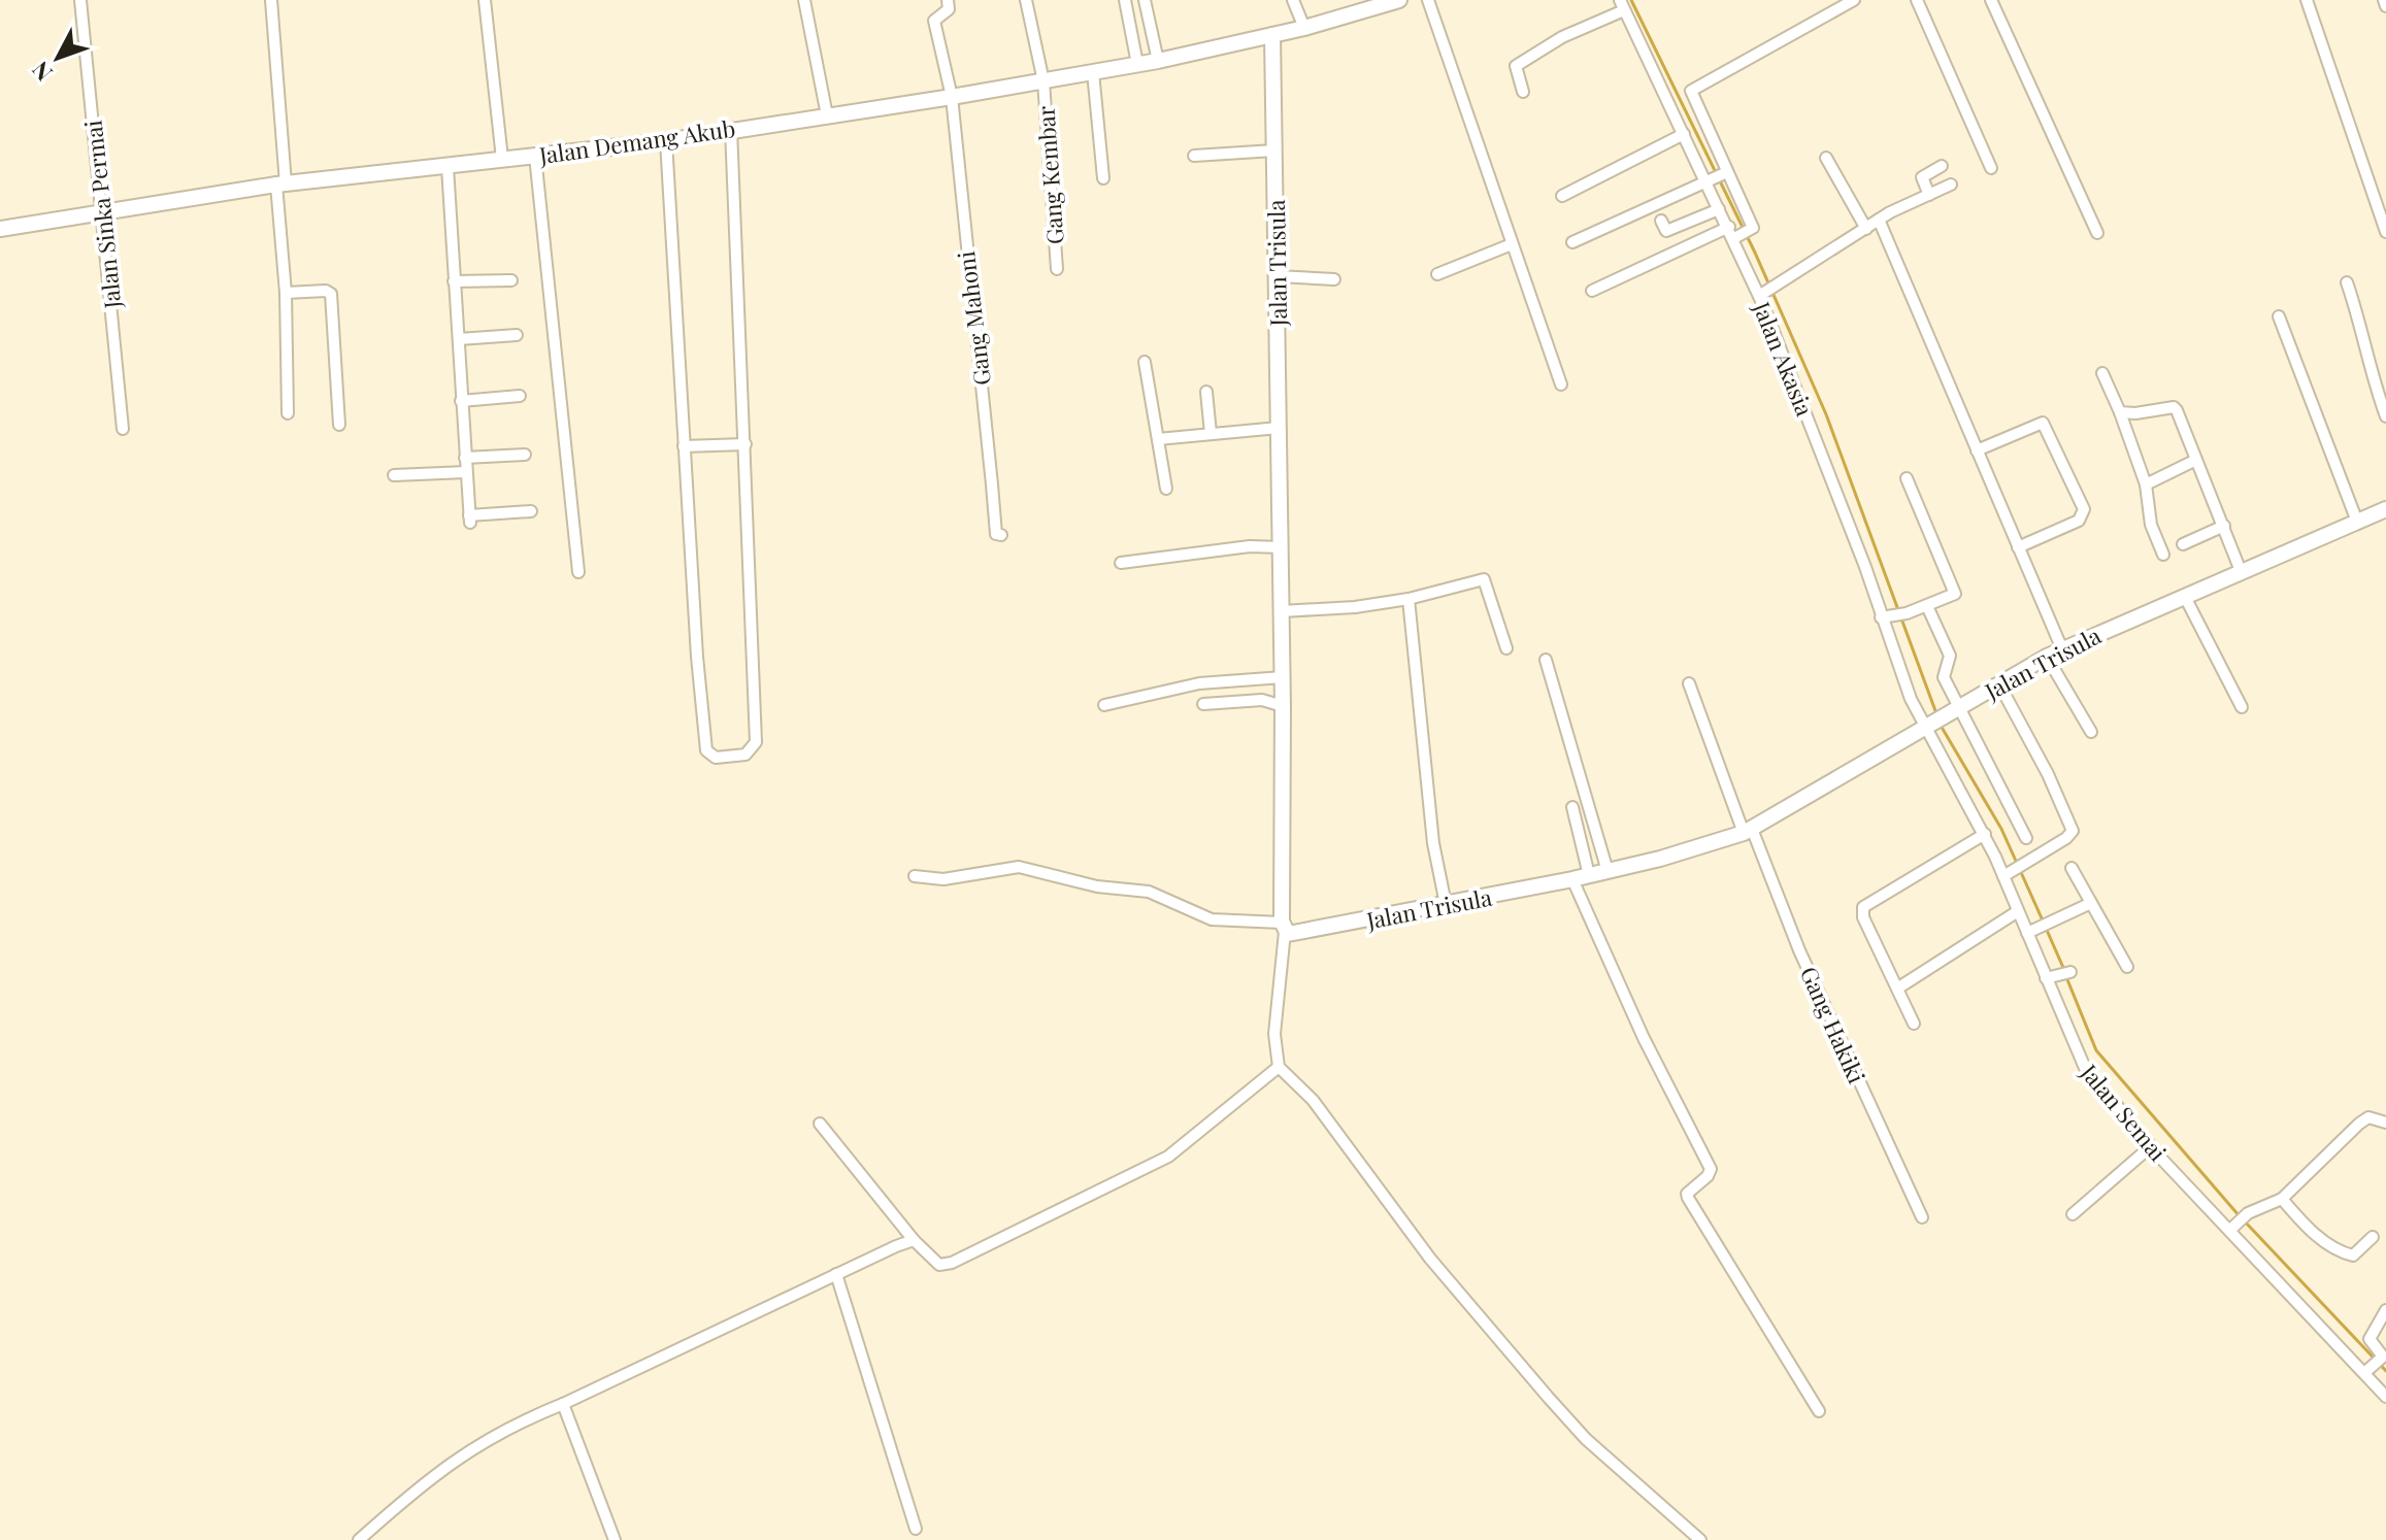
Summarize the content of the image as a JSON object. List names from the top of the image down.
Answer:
{
  "streets": {
    "street": [
      "Jalan Demang Akub",
      "Gang Kembar",
      "Jalan Sinka Permai",
      "Jalan Trisula",
      "Gang Mahoni",
      "Jalan Akasia",
      "Gang Hakiki",
      "Jalan Semai"
    ]
  },
  "crossings": [
    ["Jalan Demang Akub", "Gang Kembar"],
    ["Jalan Demang Akub", "Jalan Sinka Permai"],
    ["Jalan Demang Akub", "Jalan Trisula"],
    ["Jalan Demang Akub", "Gang Mahoni"],
    ["Jalan Trisula", "Jalan Akasia"],
    ["Jalan Trisula", "Gang Hakiki"],
    ["Jalan Trisula", "Jalan Semai"],
    ["Jalan Akasia", "Jalan Semai"]
  ],
  "north": "bottom left"
}
